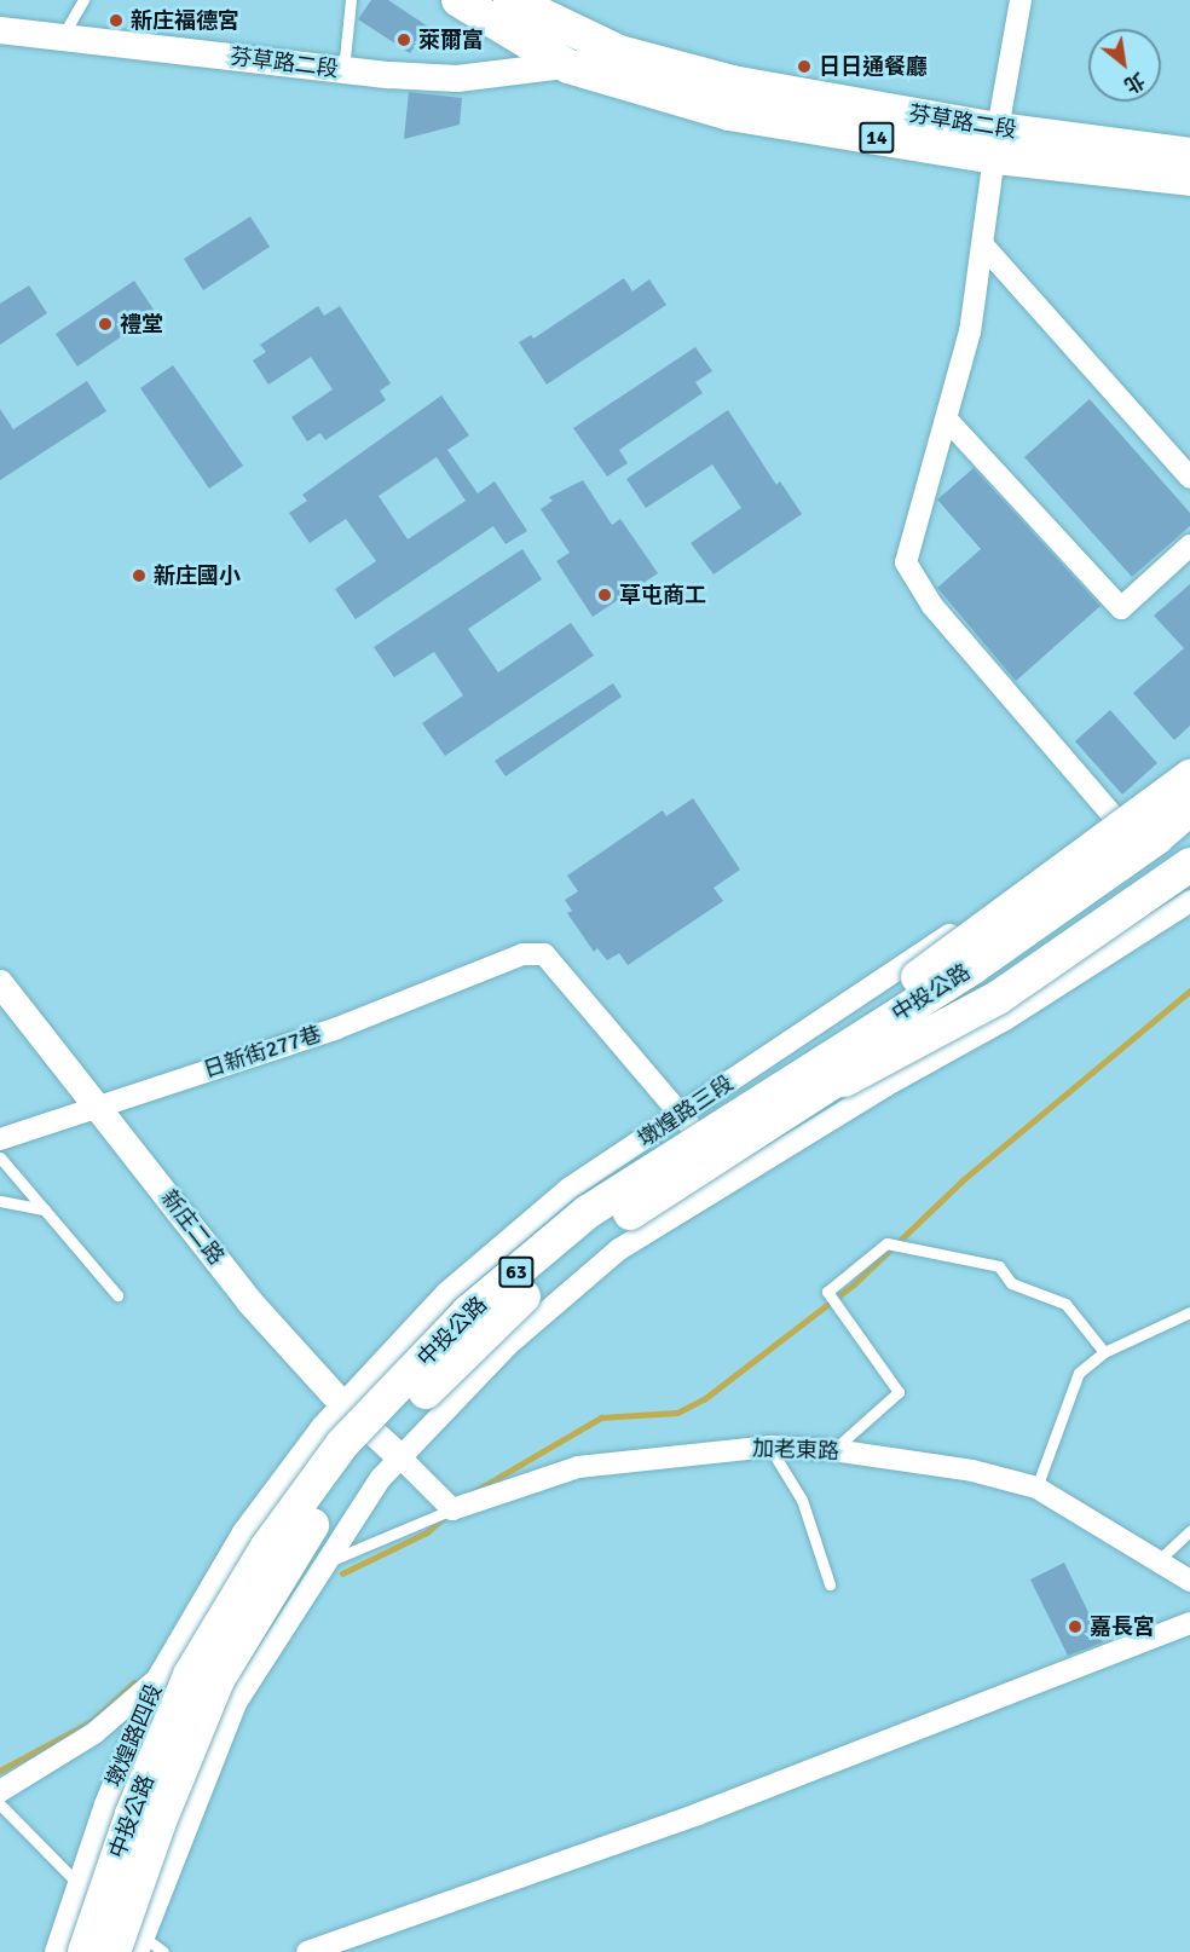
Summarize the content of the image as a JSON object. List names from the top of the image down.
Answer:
{
  "streets": {
    "main road": [
      "芬草路二段",
      "14",
      "中投公路",
      "63"
    ],
    "street": [
      "日新街277巷",
      "墩煌路三段",
      "新庄二路",
      "加老東路",
      "墩煌路四段"
    ]
  },
  "crossings": [
    ["芬草路二段", "14"],
    ["日新街277巷", "墩煌路三段"],
    ["日新街277巷", "新庄二路"],
    ["墩煌路三段", "新庄二路"],
    ["墩煌路三段", "墩煌路四段"]
  ],
  "places": [
    "新庄福德宮",
    "萊爾富",
    "日日通餐廳",
    "禮堂",
    "新庄國小",
    "草屯商工",
    "嘉長宮"
  ],
  "north": "bottom right"
}
